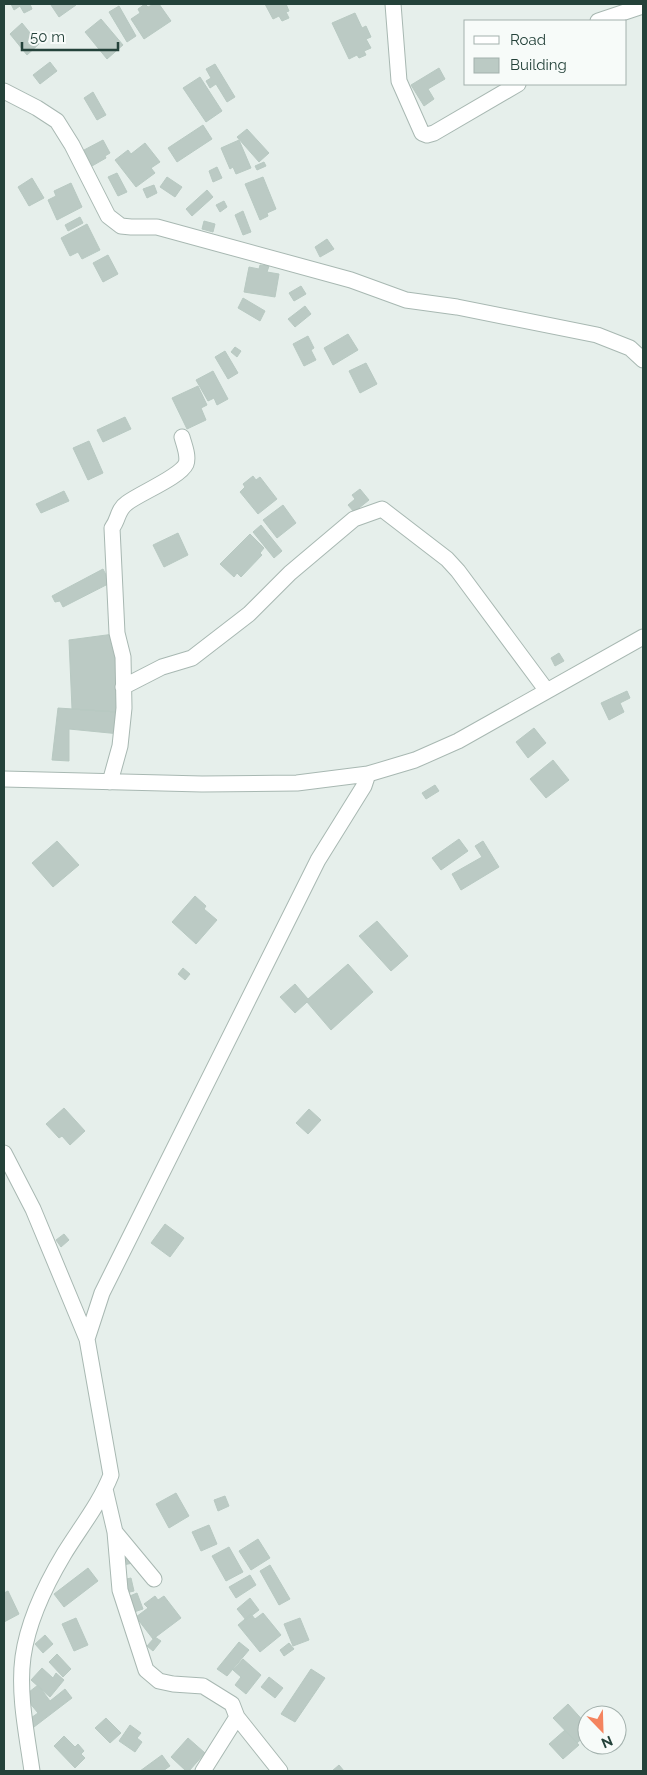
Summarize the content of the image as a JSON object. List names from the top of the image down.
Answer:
{
  "legend": ["Road", "Building"],
  "scale_bar": "50 m",
  "north": "bottom right"
}
